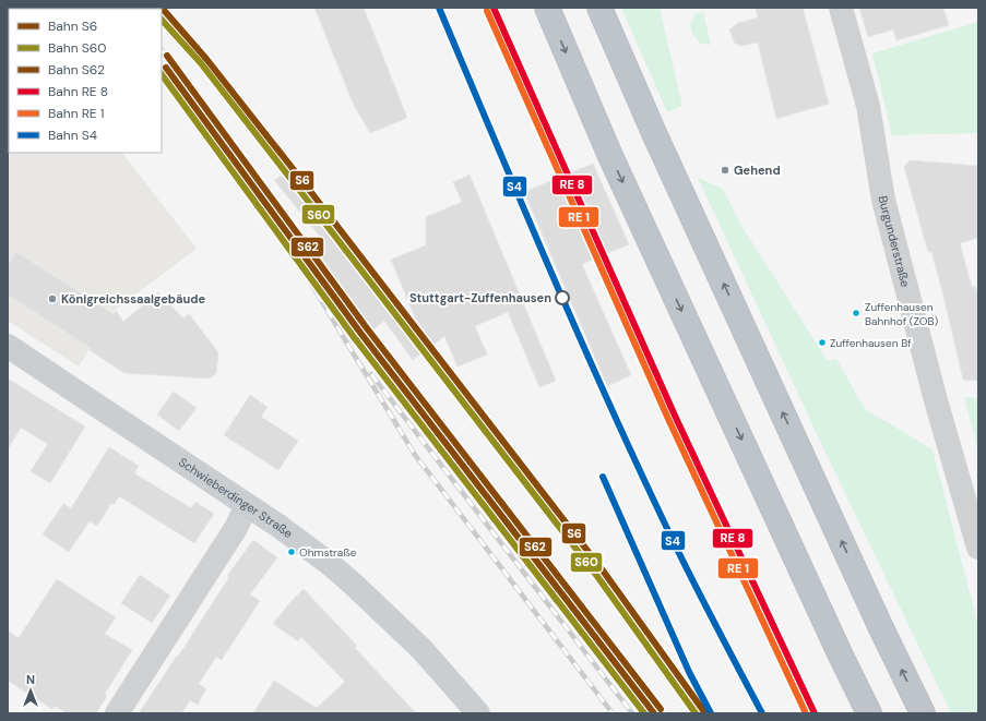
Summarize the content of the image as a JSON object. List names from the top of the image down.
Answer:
{
  "streets": {
    "main road": ["Schwieberdinger Straße"],
    "street": ["Burgunderstraße"]
  },
  "places": [
    "Gehend",
    "Stuttgart-Zuffenhausen",
    "Königreichssaalgebäude",
    "Zuffenhausen Bahnhof (ZOB)",
    "Zuffenhausen Bf",
    "Ohmstraße"
  ],
  "lines": [
    "rail line S6",
    "rail line S4",
    "rail line S60",
    "rail line S62"
  ],
  "legend": [
    "Bahn S6",
    "Bahn S60",
    "Bahn S62",
    "Bahn RE 8",
    "Bahn RE 1",
    "Bahn S4"
  ],
  "north": "top"
}
